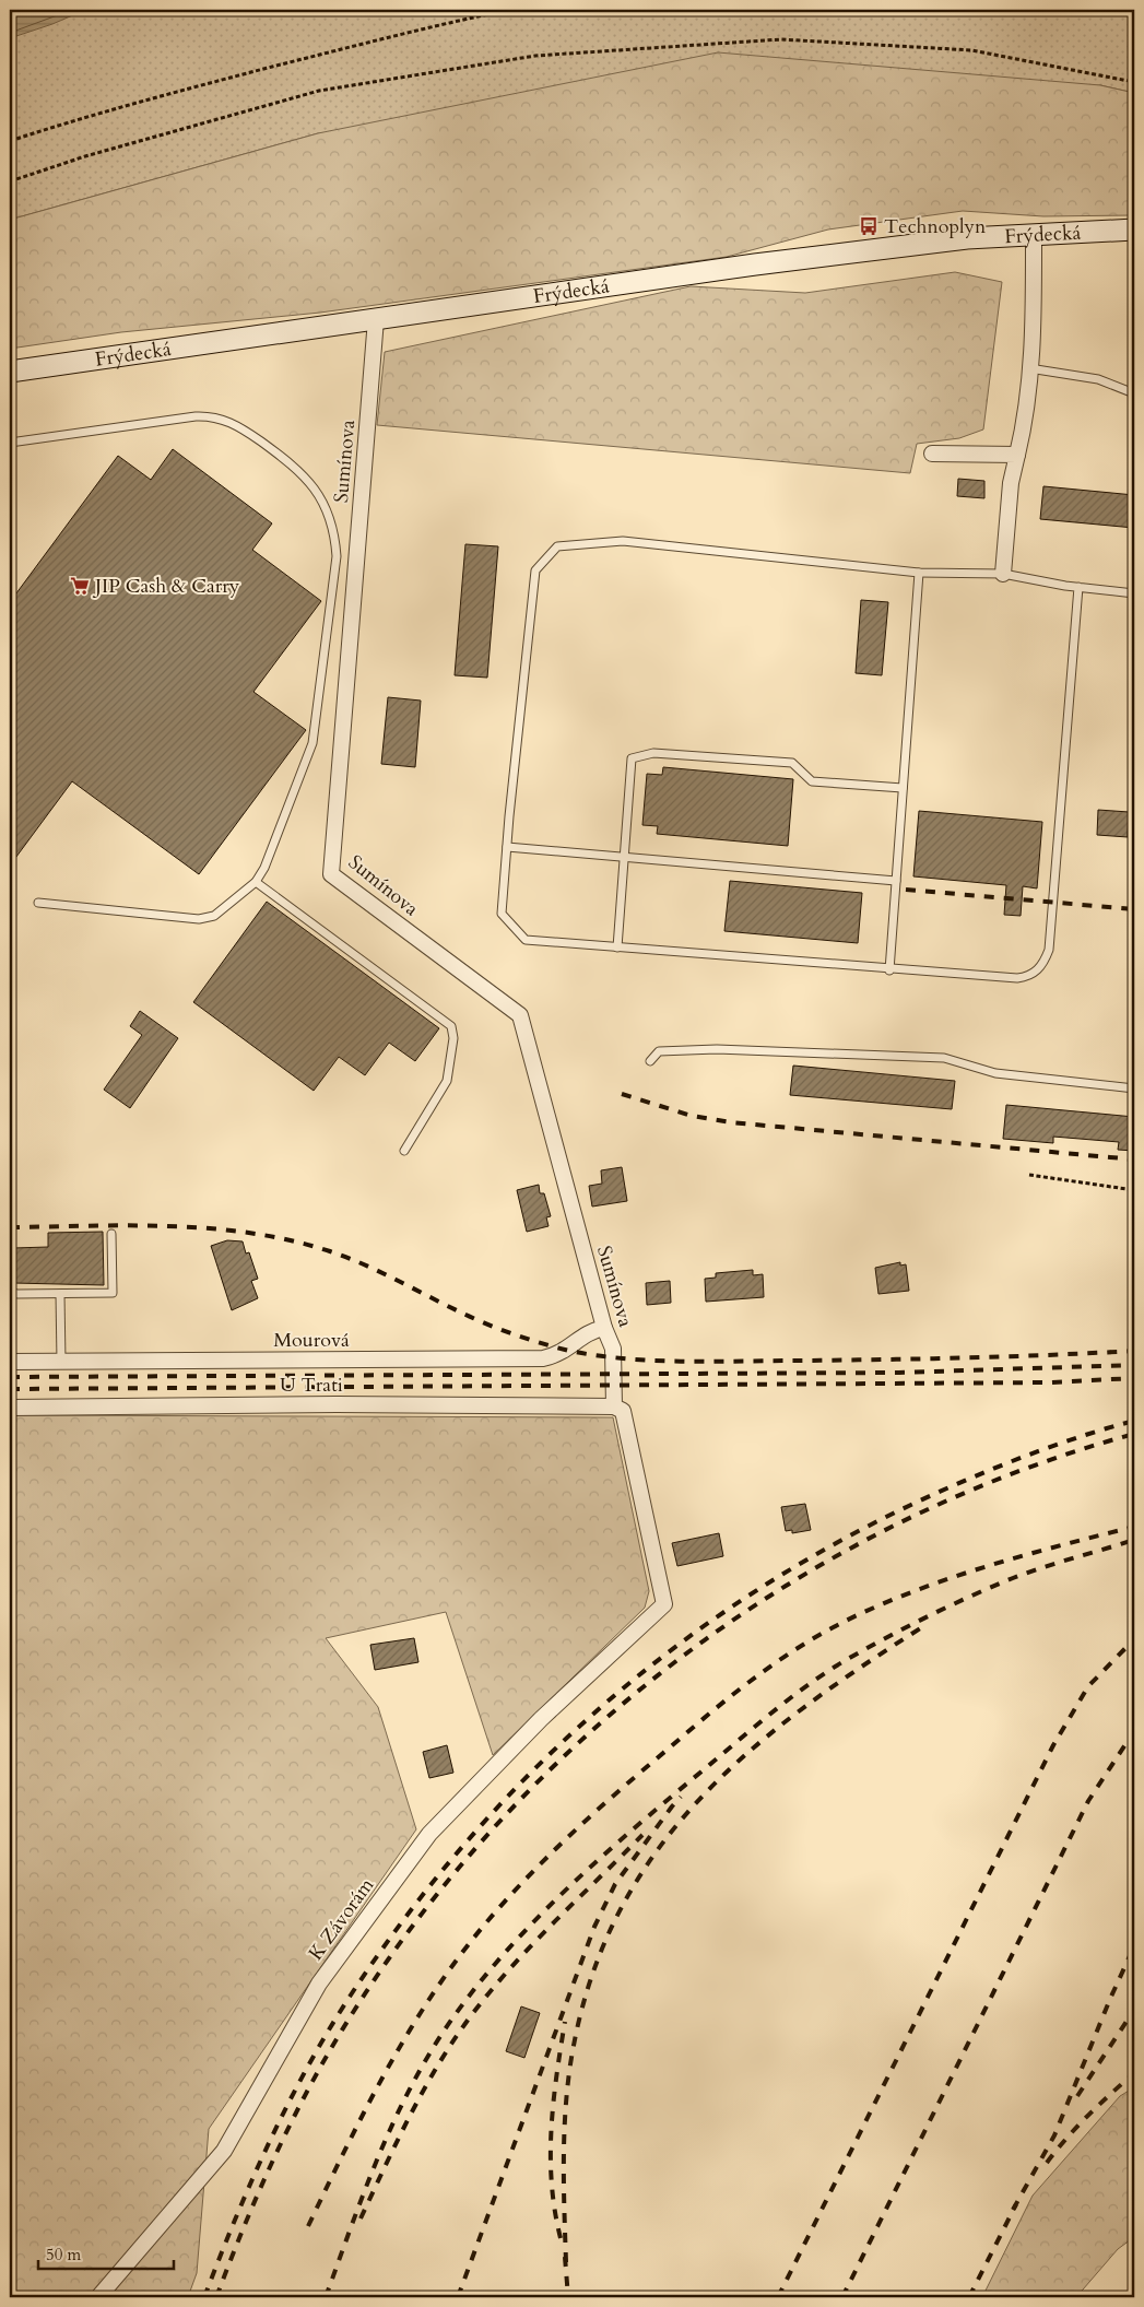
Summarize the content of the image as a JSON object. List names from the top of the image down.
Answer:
{
  "streets": {
    "main road": ["Frýdecká"],
    "street": [
      "Sumínova",
      "Mourová",
      "U Trati",
      "K Závorám"
    ]
  },
  "crossings": [
    ["Frýdecká", "Sumínova"],
    ["Sumínova", "Mourová"],
    ["Sumínova", "U Trati"],
    ["Sumínova", "K Závorám"],
    ["U Trati", "K Závorám"]
  ],
  "places": {
    "bus stop": ["Technoplyn"],
    "supermarket": ["JIP Cash & Carry"]
  },
  "scale_bar": "50 m"
}
